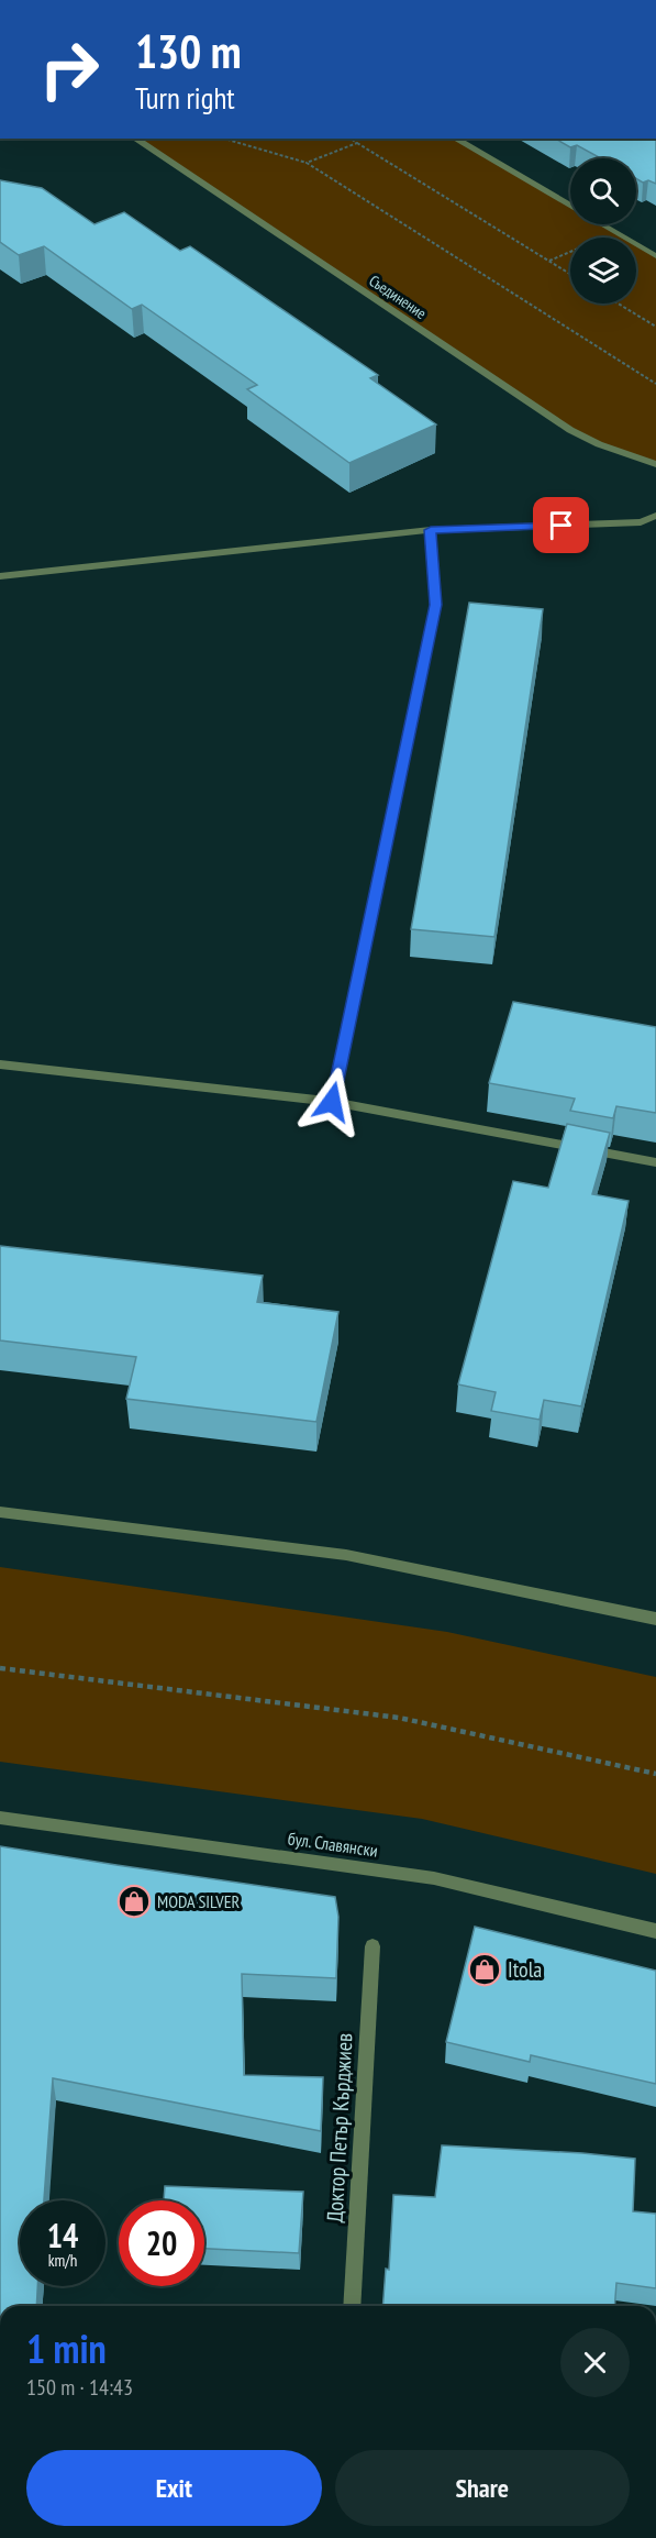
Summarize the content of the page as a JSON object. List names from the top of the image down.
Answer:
{
  "streets": {
    "street": ["Съединение", "бул. Славянски", "Доктор Петър Кърджиев"]
  },
  "places": {
    "shop": ["MODA SILVER", "Itola"]
  },
  "page": {
    "turn": ["130 m", "Turn right"],
    "speed": "14 km/h",
    "limit": "20",
    "heading": ["1 min", "150 m · 14:43"],
    "buttons": ["Exit", "Share"]
  }
}
